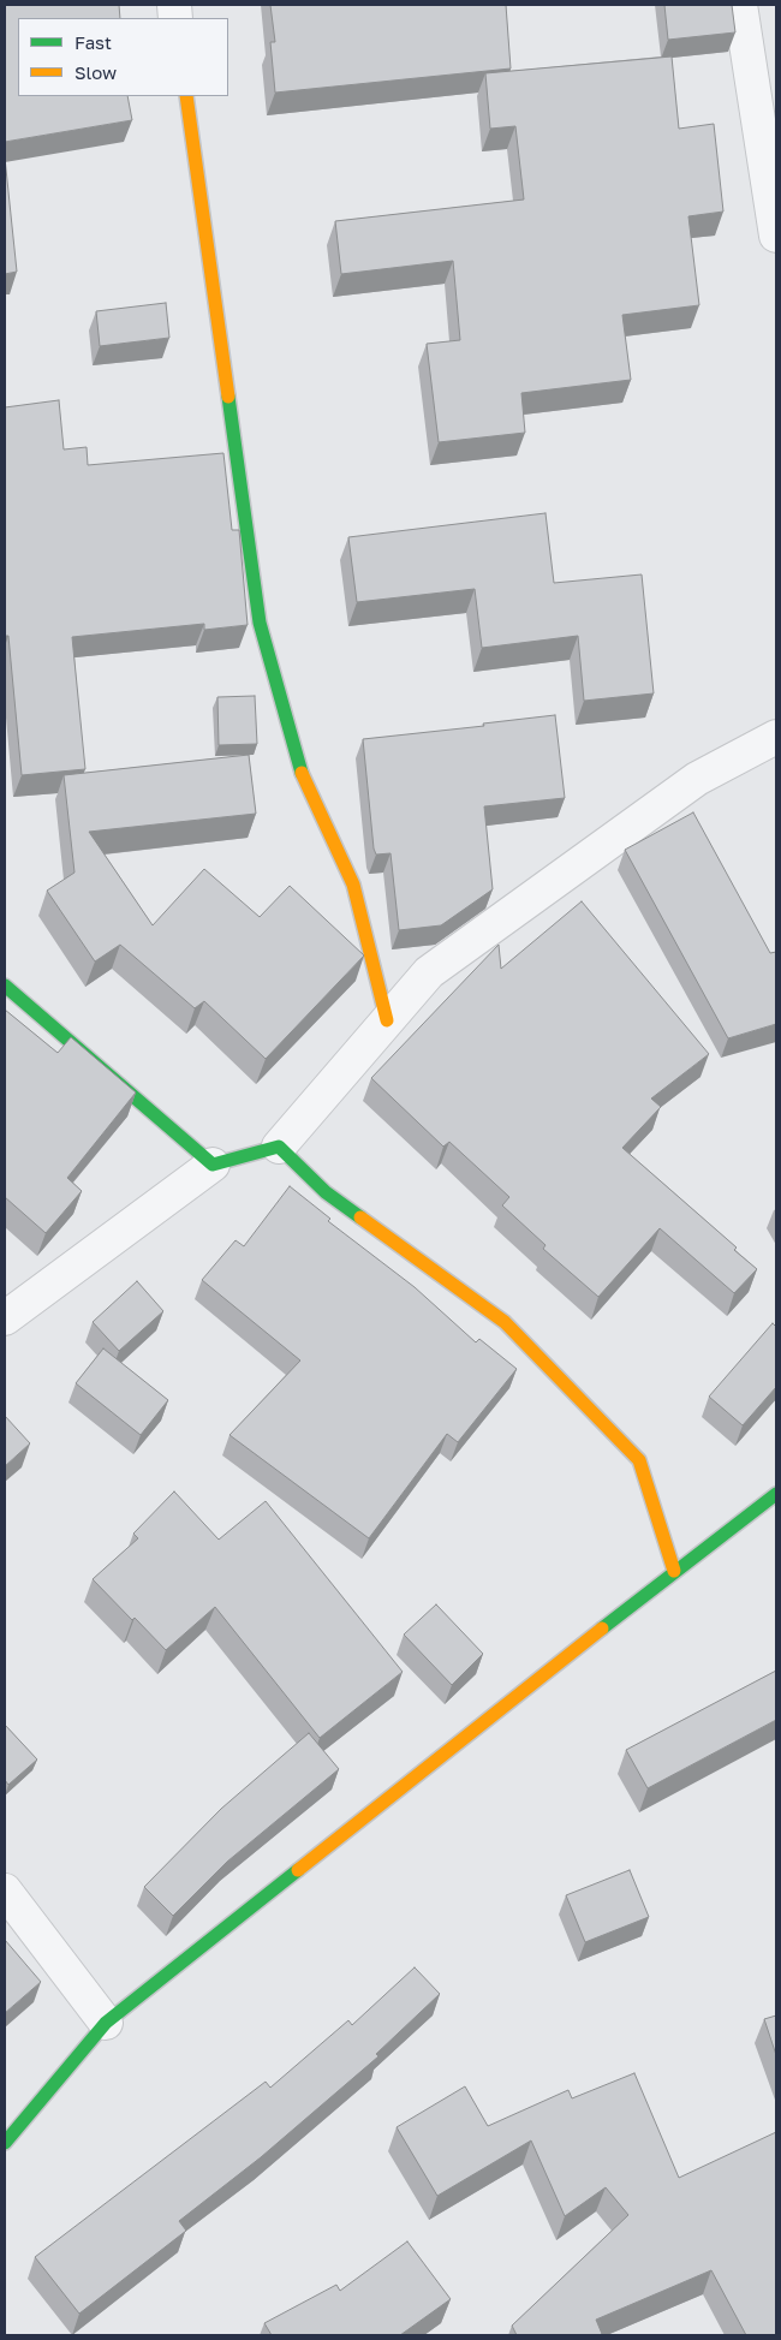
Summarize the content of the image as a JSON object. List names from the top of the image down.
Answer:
{
  "legend": ["Fast", "Slow"]
}
